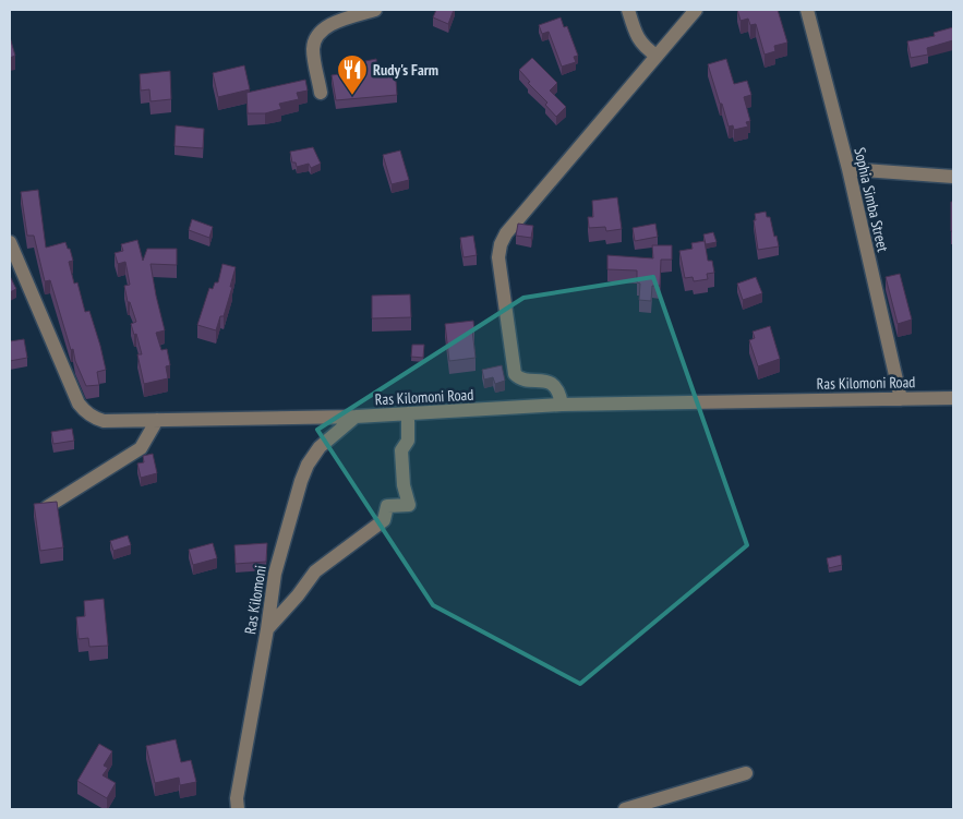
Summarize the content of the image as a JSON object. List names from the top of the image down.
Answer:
{
  "streets": {
    "street": ["Sophia Simba Street", "Ras Kilomoni Road", "Ras Kilomoni"]
  },
  "crossings": [
    ["Sophia Simba Street", "Ras Kilomoni Road"],
    ["Ras Kilomoni Road", "Ras Kilomoni"]
  ],
  "places": {
    "restaurant": ["Rudy's Farm"]
  }
}
